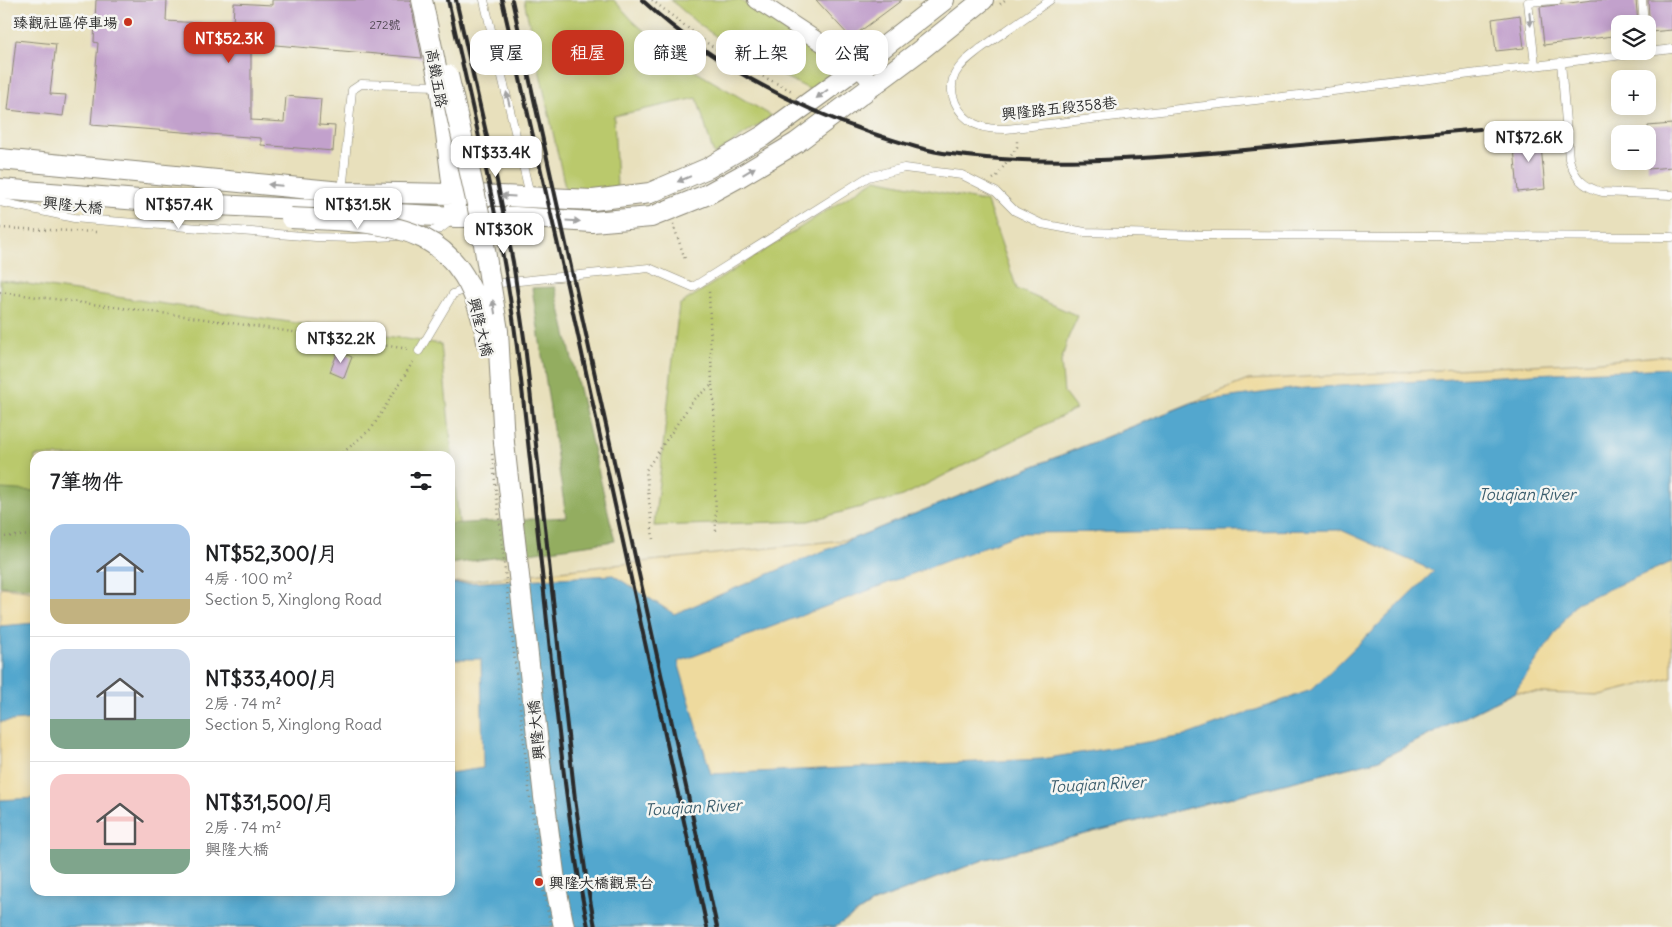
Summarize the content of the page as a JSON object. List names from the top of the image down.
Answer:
{
  "streets": {
    "street": ["高鐵五路", "興隆大橋"],
    "lane": ["興隆路五段358巷"]
  },
  "crossings": [
    ["高鐵五路", "興隆大橋"]
  ],
  "water": ["Touqian River"],
  "places": ["臻觀社區停車場", "興隆大橋觀景台"],
  "house_numbers": ["272號"],
  "page": {
    "map_buttons": ["+", "−"],
    "price": [
      "NT$52.3K",
      "NT$72.6K",
      "NT$33.4K",
      "NT$57.4K",
      "NT$31.5K",
      "NT$30K",
      "NT$32.2K"
    ],
    "chip": [
      "買屋",
      "租屋",
      "篩選",
      "新上架",
      "公寓"
    ],
    "heading": "7筆物件",
    "list": [
      {
        "name": "NT$52,300/月",
        "note": "4房 · 100 m² · Section 5, Xinglong Road"
      },
      {
        "name": "NT$33,400/月",
        "note": "2房 · 74 m² · Section 5, Xinglong Road"
      },
      {
        "name": "NT$31,500/月",
        "note": "2房 · 74 m² · 興隆大橋"
      }
    ]
  }
}
